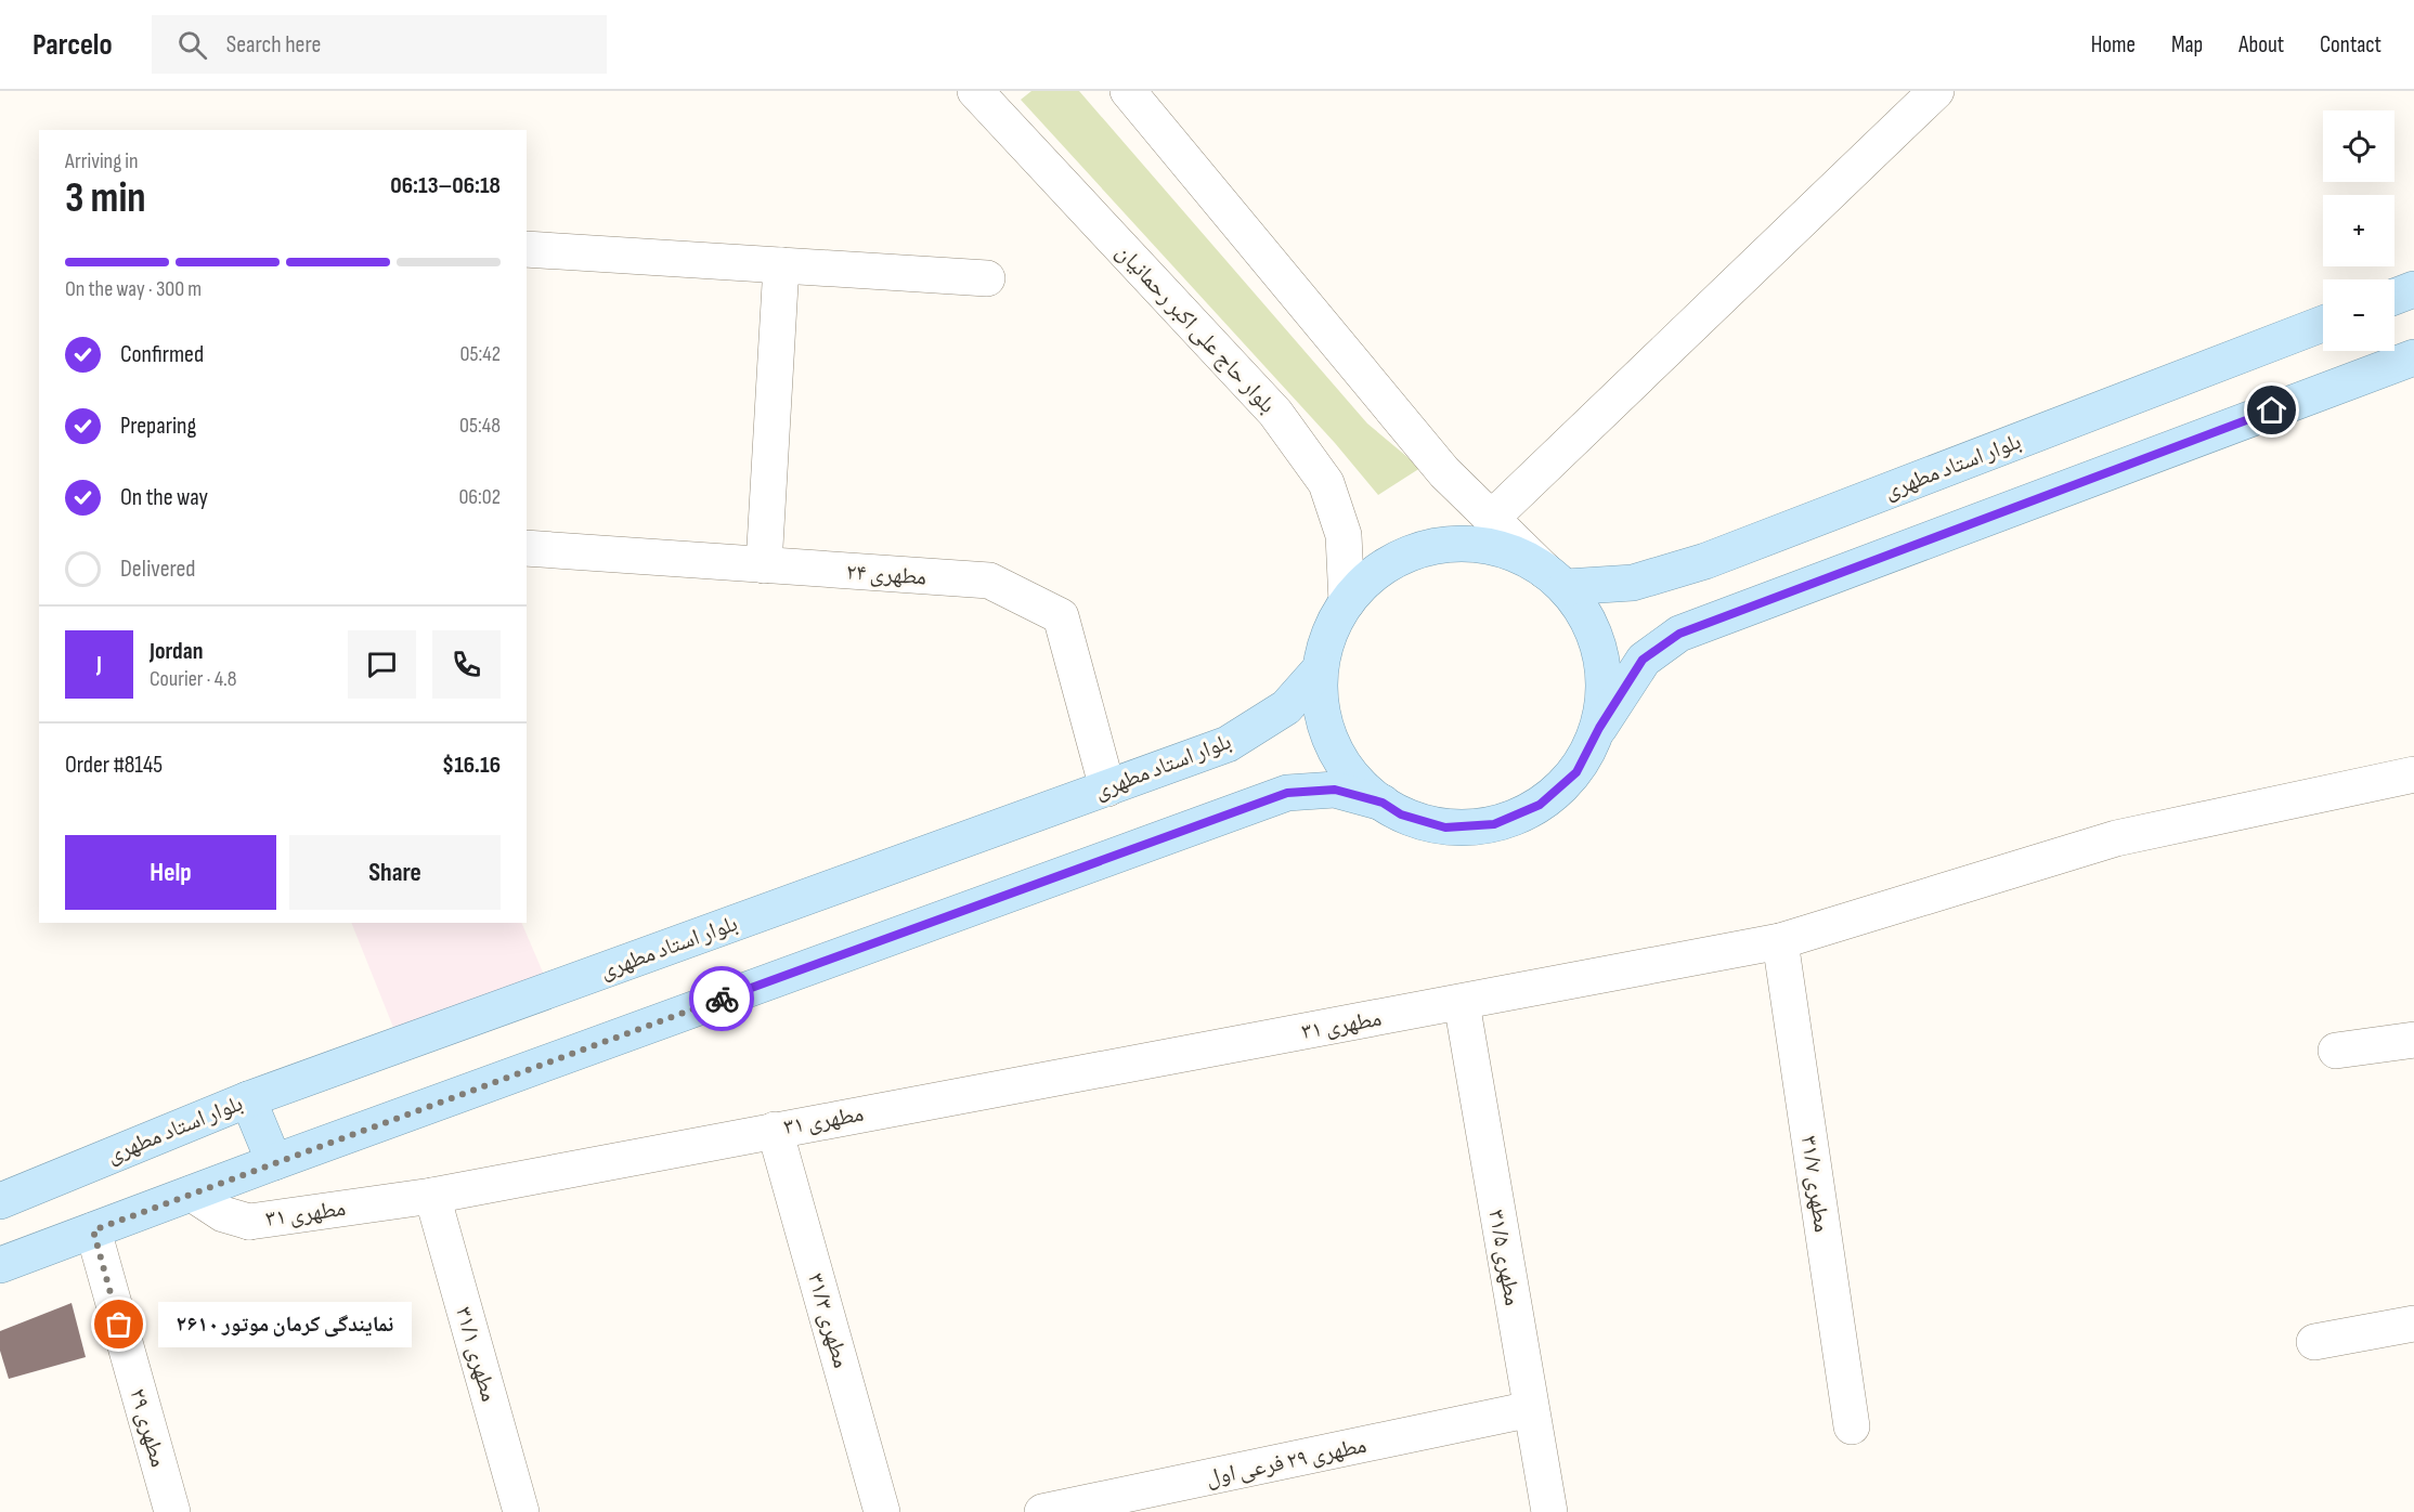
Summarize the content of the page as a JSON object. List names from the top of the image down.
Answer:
{
  "streets": {
    "main road": ["بلوار استاد مطهری"],
    "street": [
      "بلوار حاج علی اکبر رحمانیان",
      "مطهری ۲۴",
      "مطهری ۳۱",
      "مطهری ۳۱/۷",
      "مطهری ۳۱/۵",
      "مطهری ۳۱/۳",
      "مطهری ۳۱/۱",
      "مطهری ۲۹",
      "مطهری ۲۹ فرعی اول"
    ]
  },
  "crossings": [
    ["بلوار استاد مطهری", "مطهری ۲۴"],
    ["مطهری ۳۱", "مطهری ۳۱/۷"],
    ["مطهری ۳۱", "مطهری ۳۱/۵"],
    ["مطهری ۳۱", "مطهری ۳۱/۳"],
    ["مطهری ۳۱", "مطهری ۳۱/۱"],
    ["مطهری ۳۱/۵", "مطهری ۲۹ فرعی اول"]
  ],
  "places": ["نمایندگی کرمان موتور ۲۶۱۰"],
  "page": {
    "header": "Parcelo",
    "search": "Search here",
    "nav": [
      "Home",
      "Map",
      "About",
      "Contact"
    ],
    "map_buttons": ["+", "−"],
    "heading": ["3 min", "Arriving in", "06:13–06:18"],
    "panel": [
      "Jordan",
      "Courier · 4.8",
      "Order #8145",
      "$16.16"
    ],
    "bar": "On the way · 300 m",
    "list": [
      ["Confirmed", "05:42"],
      ["Preparing", "05:48"],
      ["On the way", "06:02"],
      "Delivered"
    ],
    "round": "J",
    "buttons": ["Help", "Share"],
    "bubble": "نمایندگی کرمان موتور ۲۶۱۰"
  }
}
